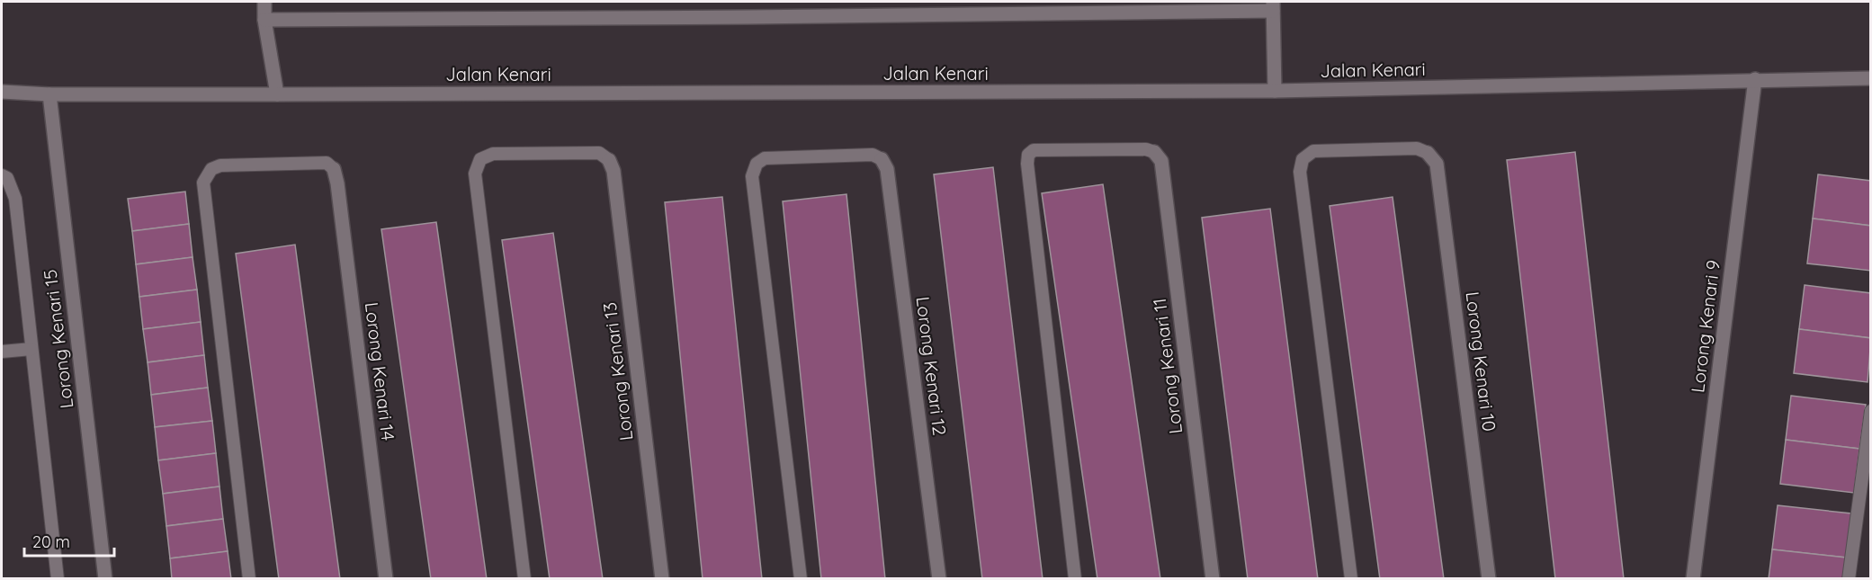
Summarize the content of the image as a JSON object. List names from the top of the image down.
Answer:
{
  "streets": {
    "street": [
      "Jalan Kenari",
      "Lorong Kenari 9",
      "Lorong Kenari 15",
      "Lorong Kenari 10",
      "Lorong Kenari 12",
      "Lorong Kenari 11",
      "Lorong Kenari 14",
      "Lorong Kenari 13"
    ]
  },
  "crossings": [
    ["Jalan Kenari", "Lorong Kenari 9"],
    ["Jalan Kenari", "Lorong Kenari 15"]
  ],
  "scale_bar": "20 m"
}
